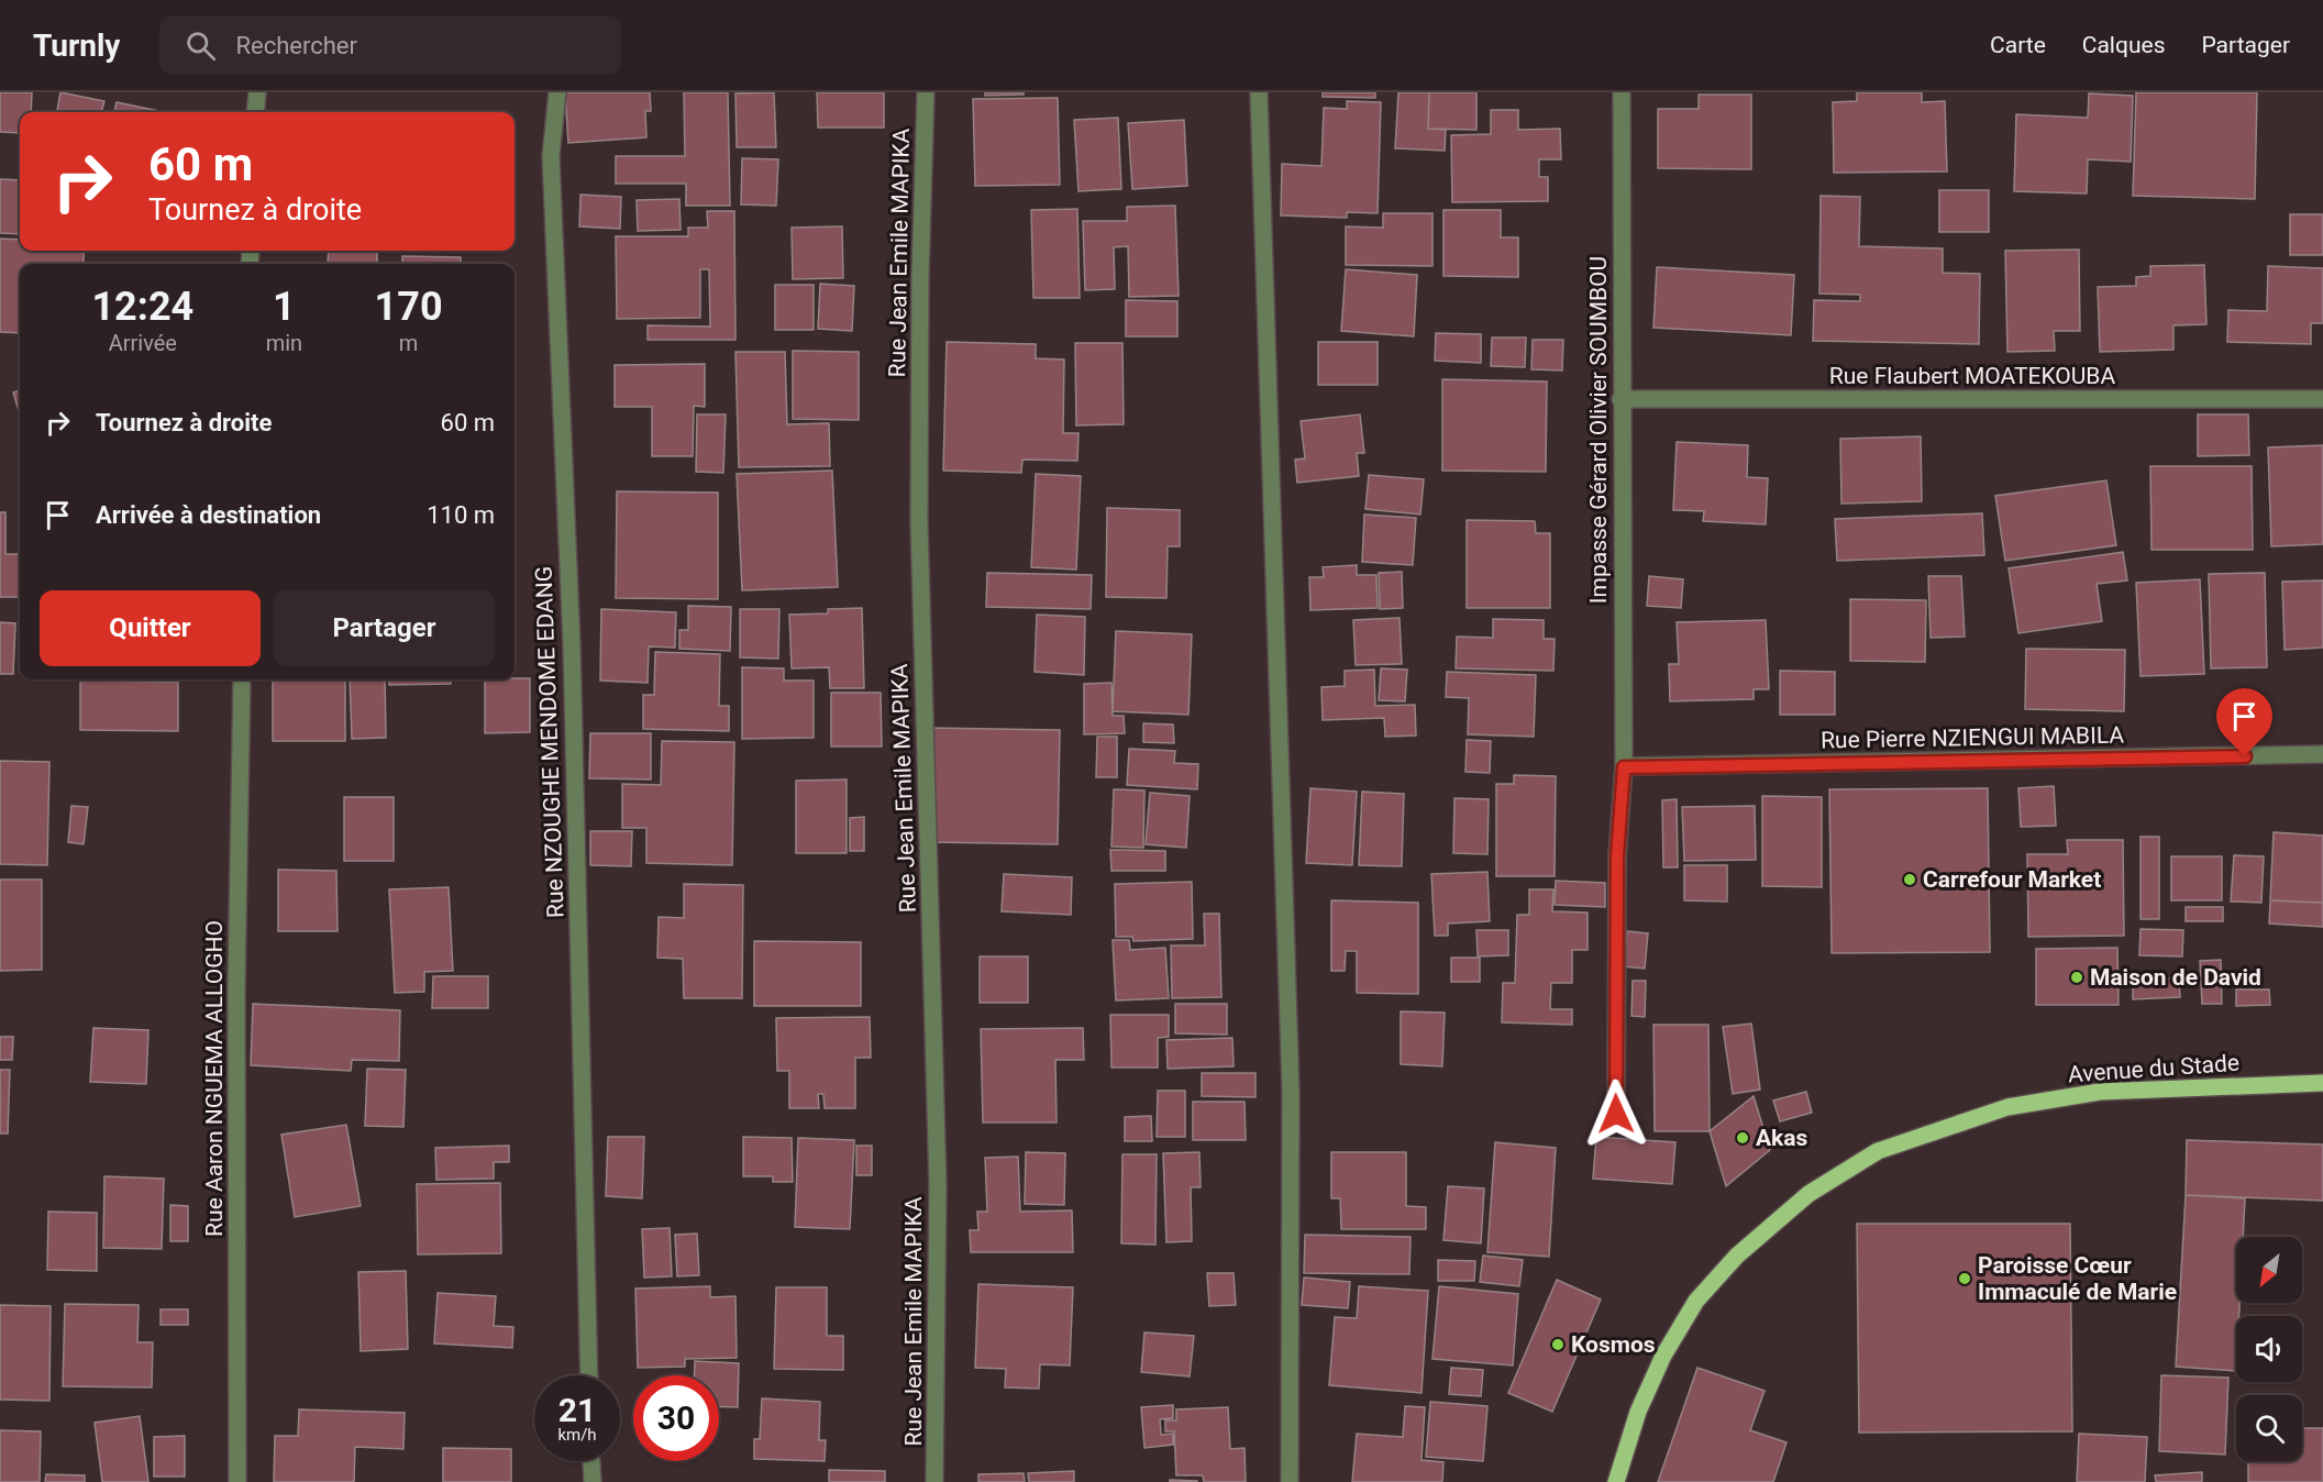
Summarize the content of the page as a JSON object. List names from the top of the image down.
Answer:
{
  "streets": {
    "main road": ["Avenue du Stade"],
    "street": [
      "Rue Jean Emile MAPIKA",
      "Rue Flaubert MOATEKOUBA",
      "Impasse Gérard Olivier SOUMBOU",
      "Rue Pierre NZIENGUI MABILA",
      "Rue NZOUGHE MENDOME EDANG",
      "Rue Aaron NGUEMA ALLOGHO"
    ]
  },
  "crossings": [
    ["Rue Flaubert MOATEKOUBA", "Impasse Gérard Olivier SOUMBOU"],
    ["Impasse Gérard Olivier SOUMBOU", "Rue Pierre NZIENGUI MABILA"]
  ],
  "places": [
    "Carrefour Market",
    "Maison de David",
    "Akas",
    "Paroisse Cœur Immaculé de Marie",
    "Kosmos"
  ],
  "north": "bottom left",
  "page": {
    "header": "Turnly",
    "search": "Rechercher",
    "nav": ["Carte", "Calques", "Partager"],
    "turn": ["60 m", "Tournez à droite"],
    "eta": [
      "12:24",
      "Arrivée",
      "1",
      "min",
      "170",
      "m"
    ],
    "list": [
      {
        "name": "Tournez à droite",
        "value": "60 m"
      },
      {
        "name": "Arrivée à destination",
        "value": "110 m"
      }
    ],
    "buttons": ["Quitter", "Partager"],
    "speed": "21 km/h",
    "limit": "30"
  }
}
